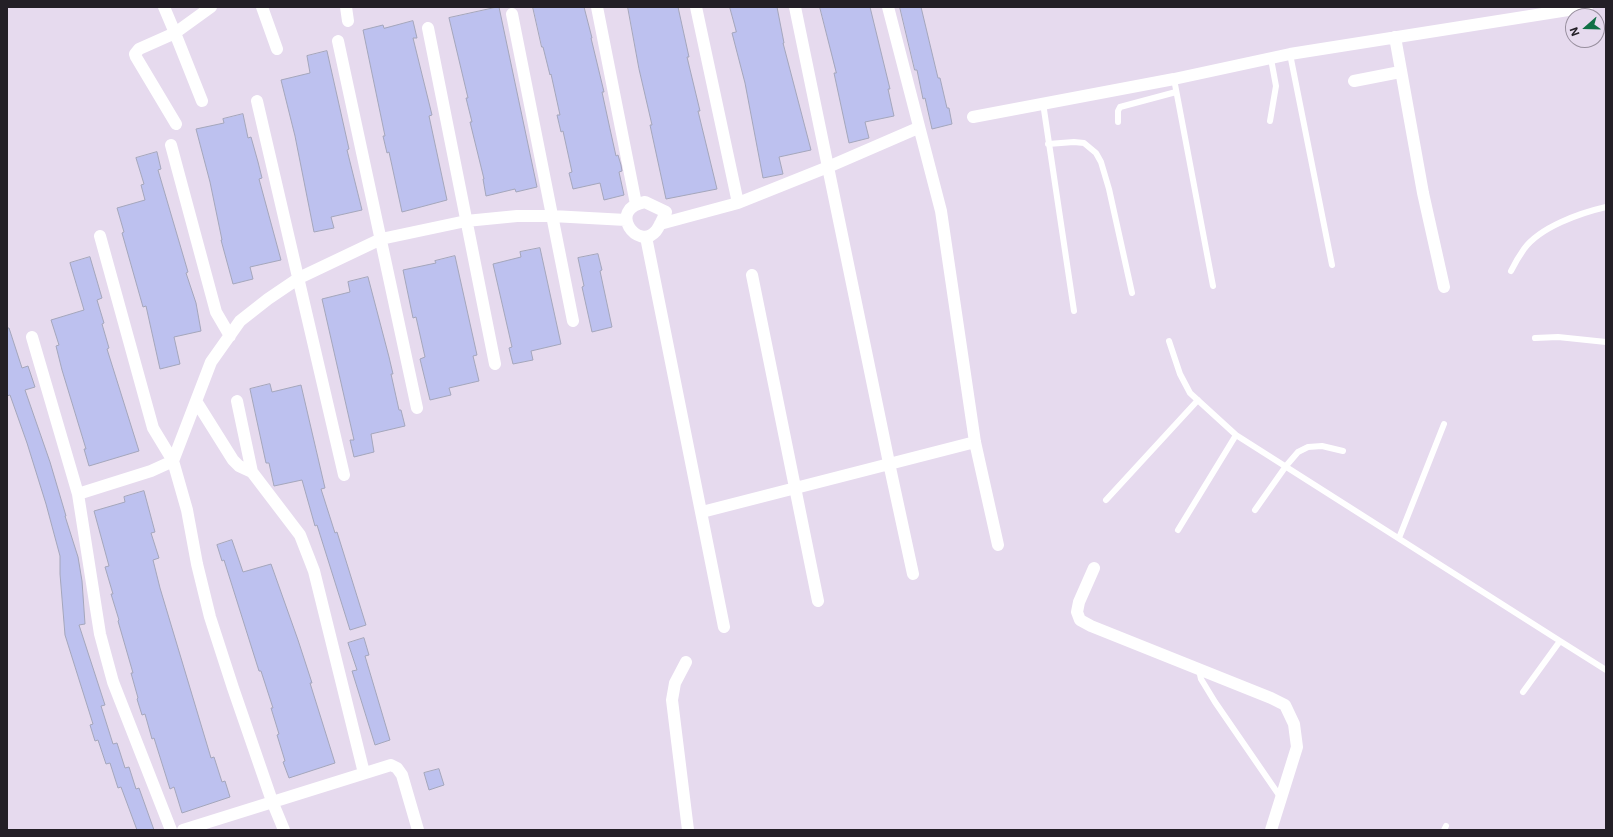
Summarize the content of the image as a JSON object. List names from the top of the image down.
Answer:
{
  "north": "left"
}
